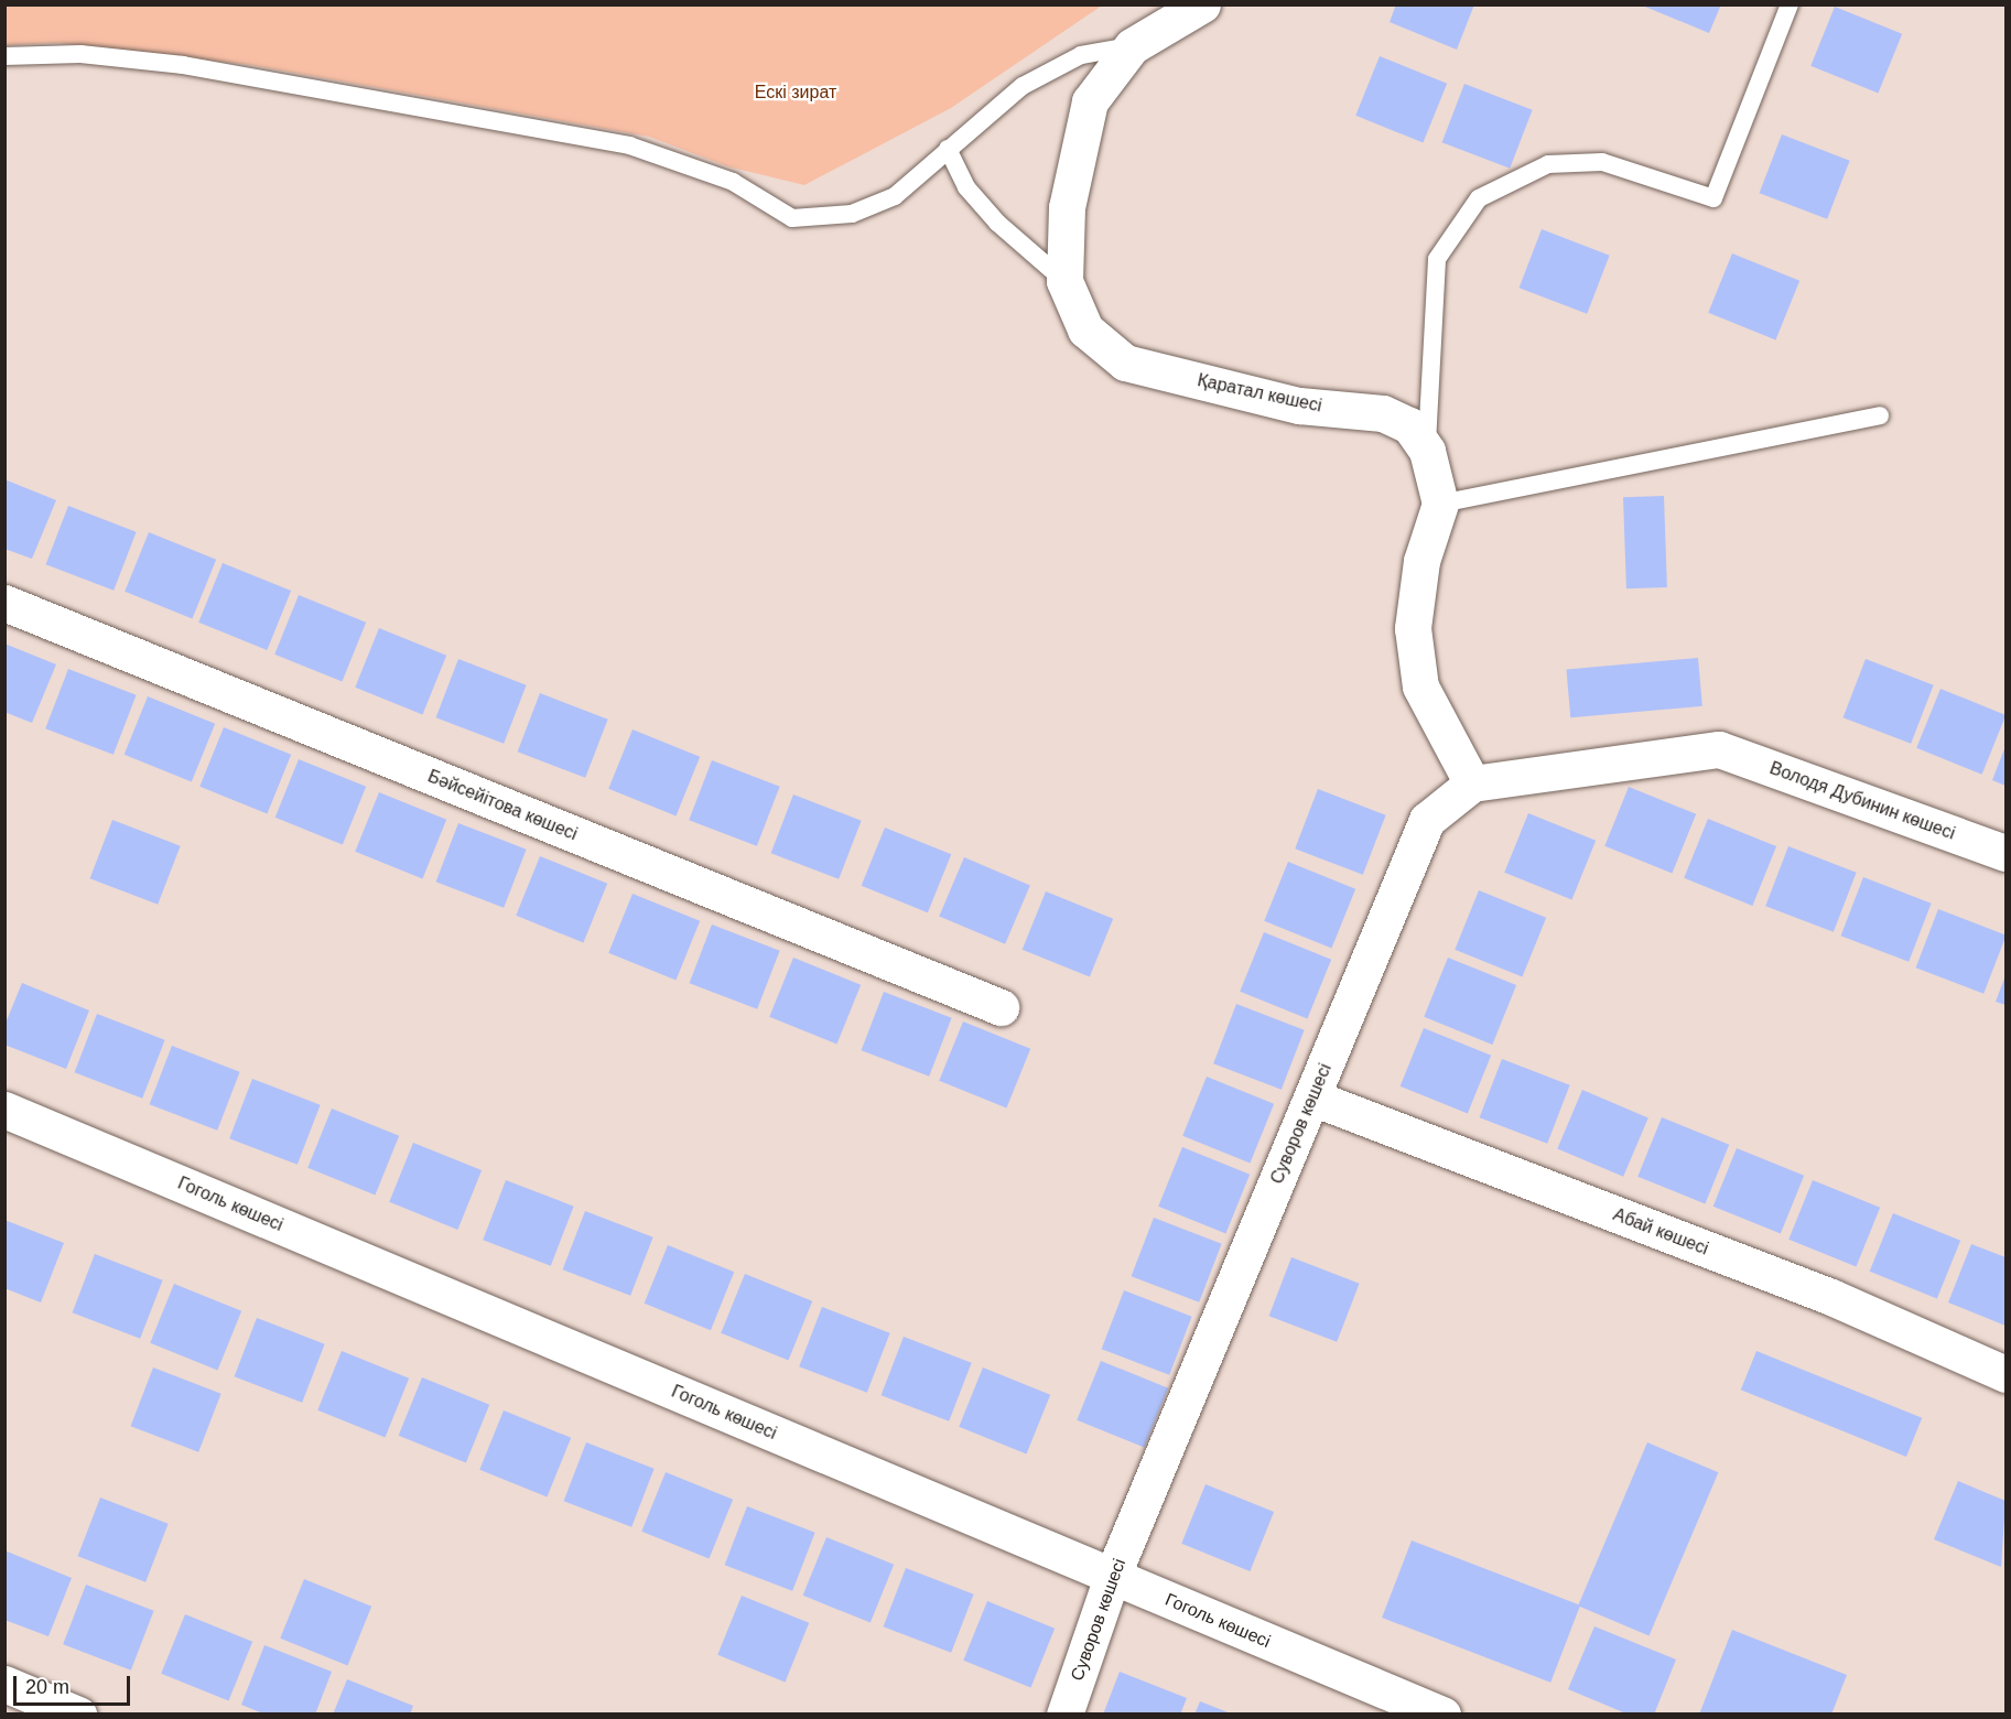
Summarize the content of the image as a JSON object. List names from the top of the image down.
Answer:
{
  "streets": {
    "street": [
      "Қаратал көшесі",
      "Володя Дубинин көшесі",
      "Бәйсейітова көшесі",
      "Суворов көшесі",
      "Гоголь көшесі",
      "Абай көшесі"
    ]
  },
  "crossings": [
    ["Володя Дубинин көшесі", "Суворов көшесі"],
    ["Суворов көшесі", "Гоголь көшесі"],
    ["Суворов көшесі", "Абай көшесі"]
  ],
  "parks": ["Ескі зират"],
  "scale_bar": "20 m"
}
